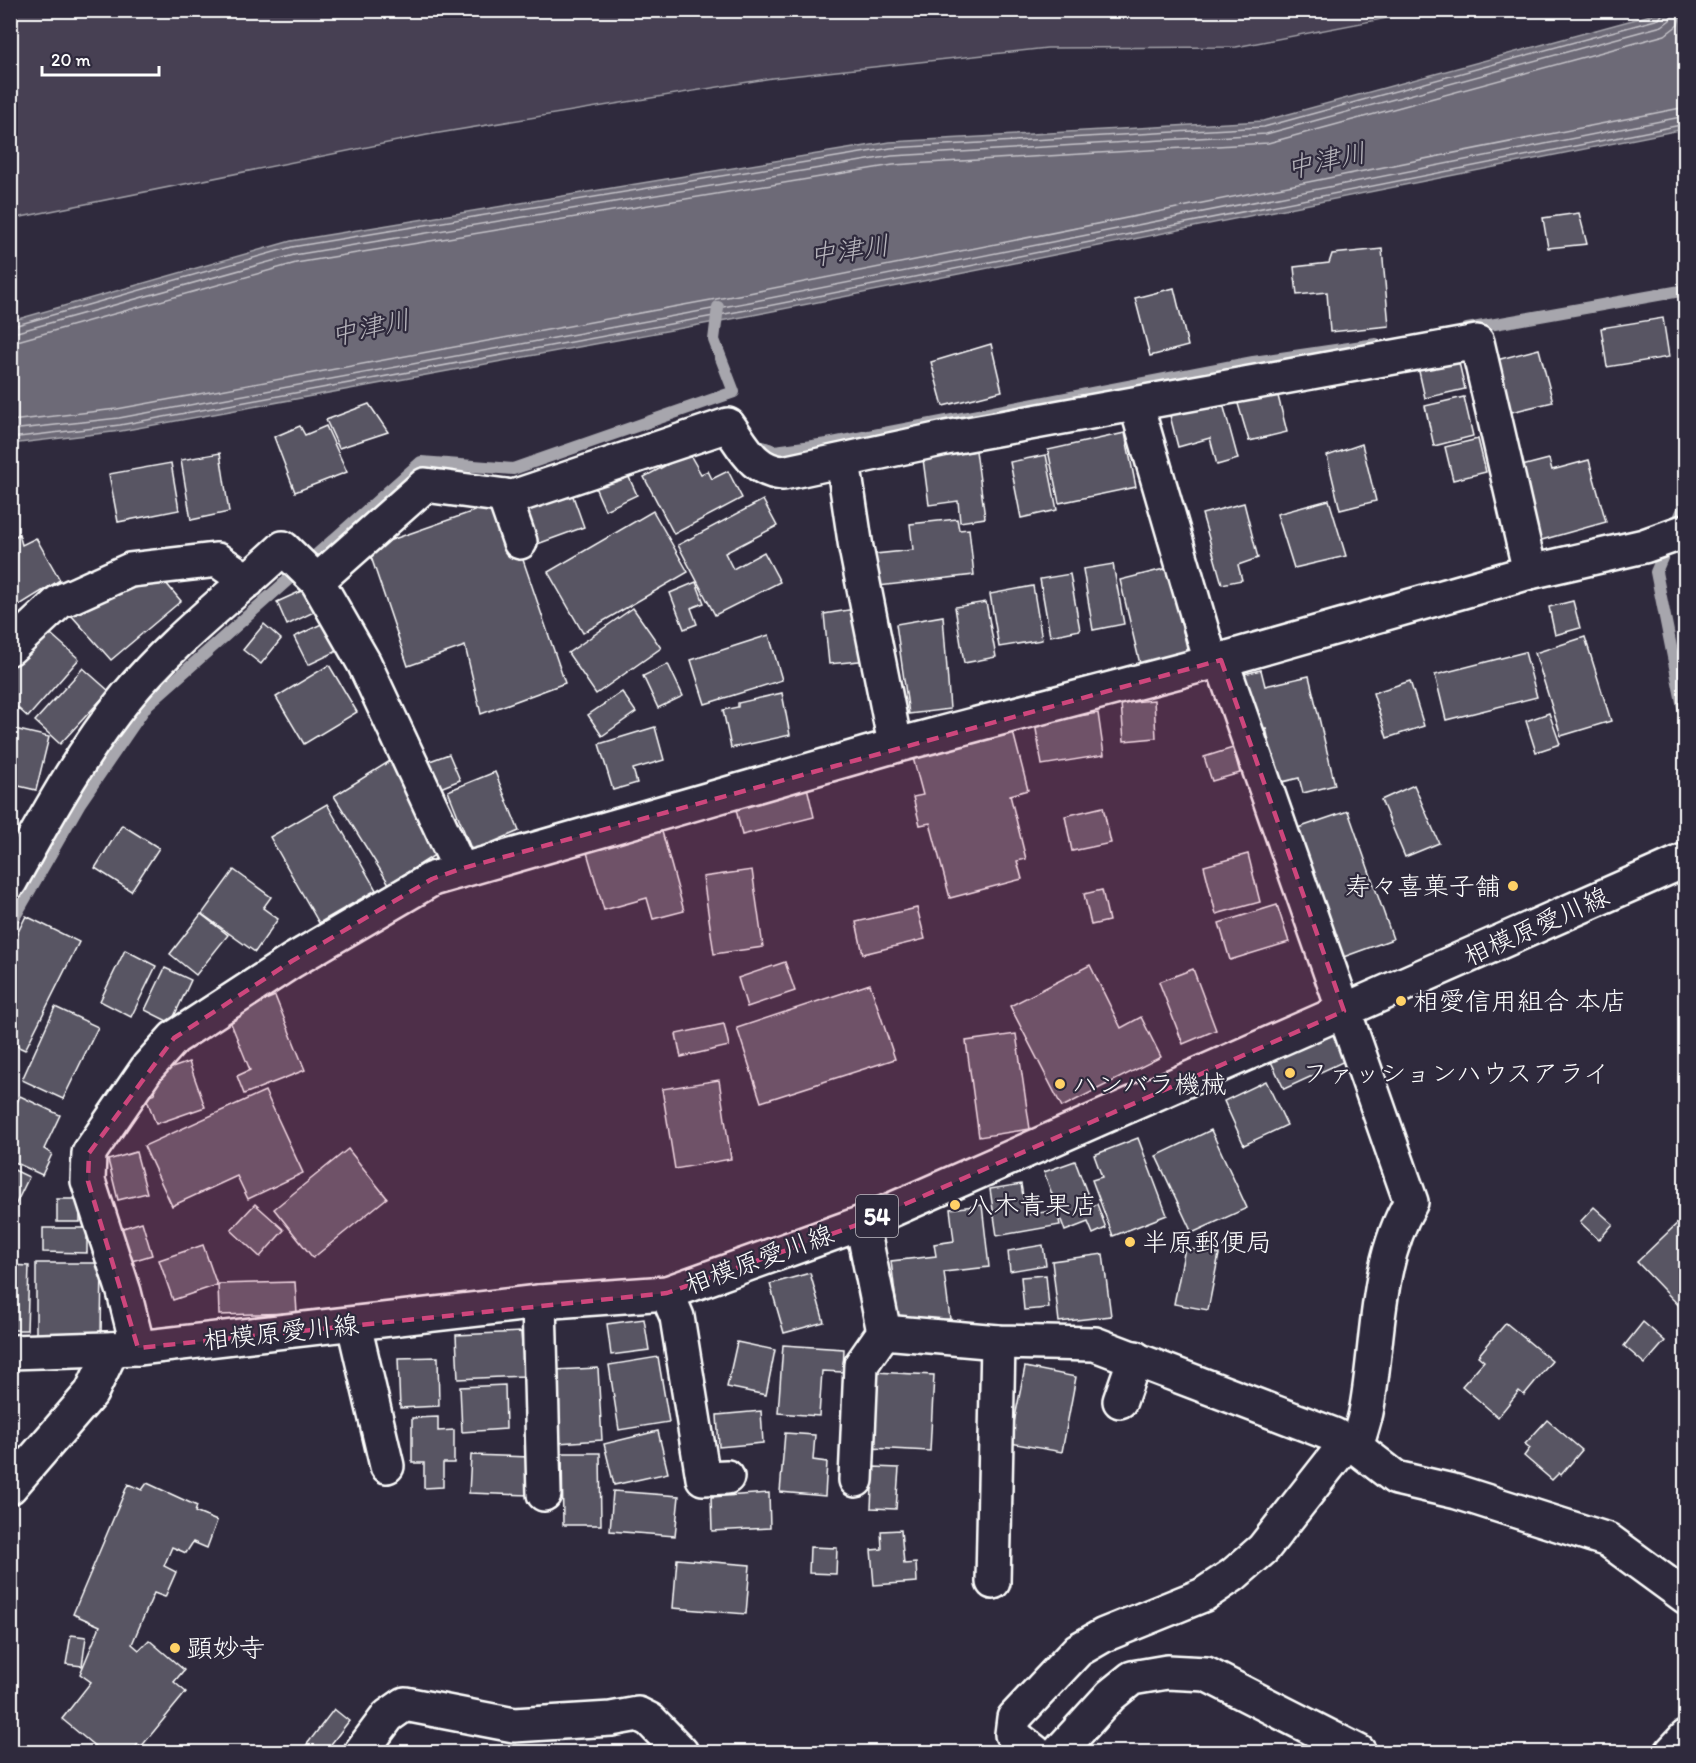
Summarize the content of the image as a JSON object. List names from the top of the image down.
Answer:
{
  "streets": {
    "street": ["相模原愛川線", "54"]
  },
  "water": ["中津川"],
  "places": [
    "寿々喜菓子舗",
    "相愛信用組合 本店",
    "ファッションハウスアライ",
    "ハンバラ機械",
    "八木青果店",
    "半原郵便局",
    "顕妙寺"
  ],
  "scale_bar": "20 m"
}
